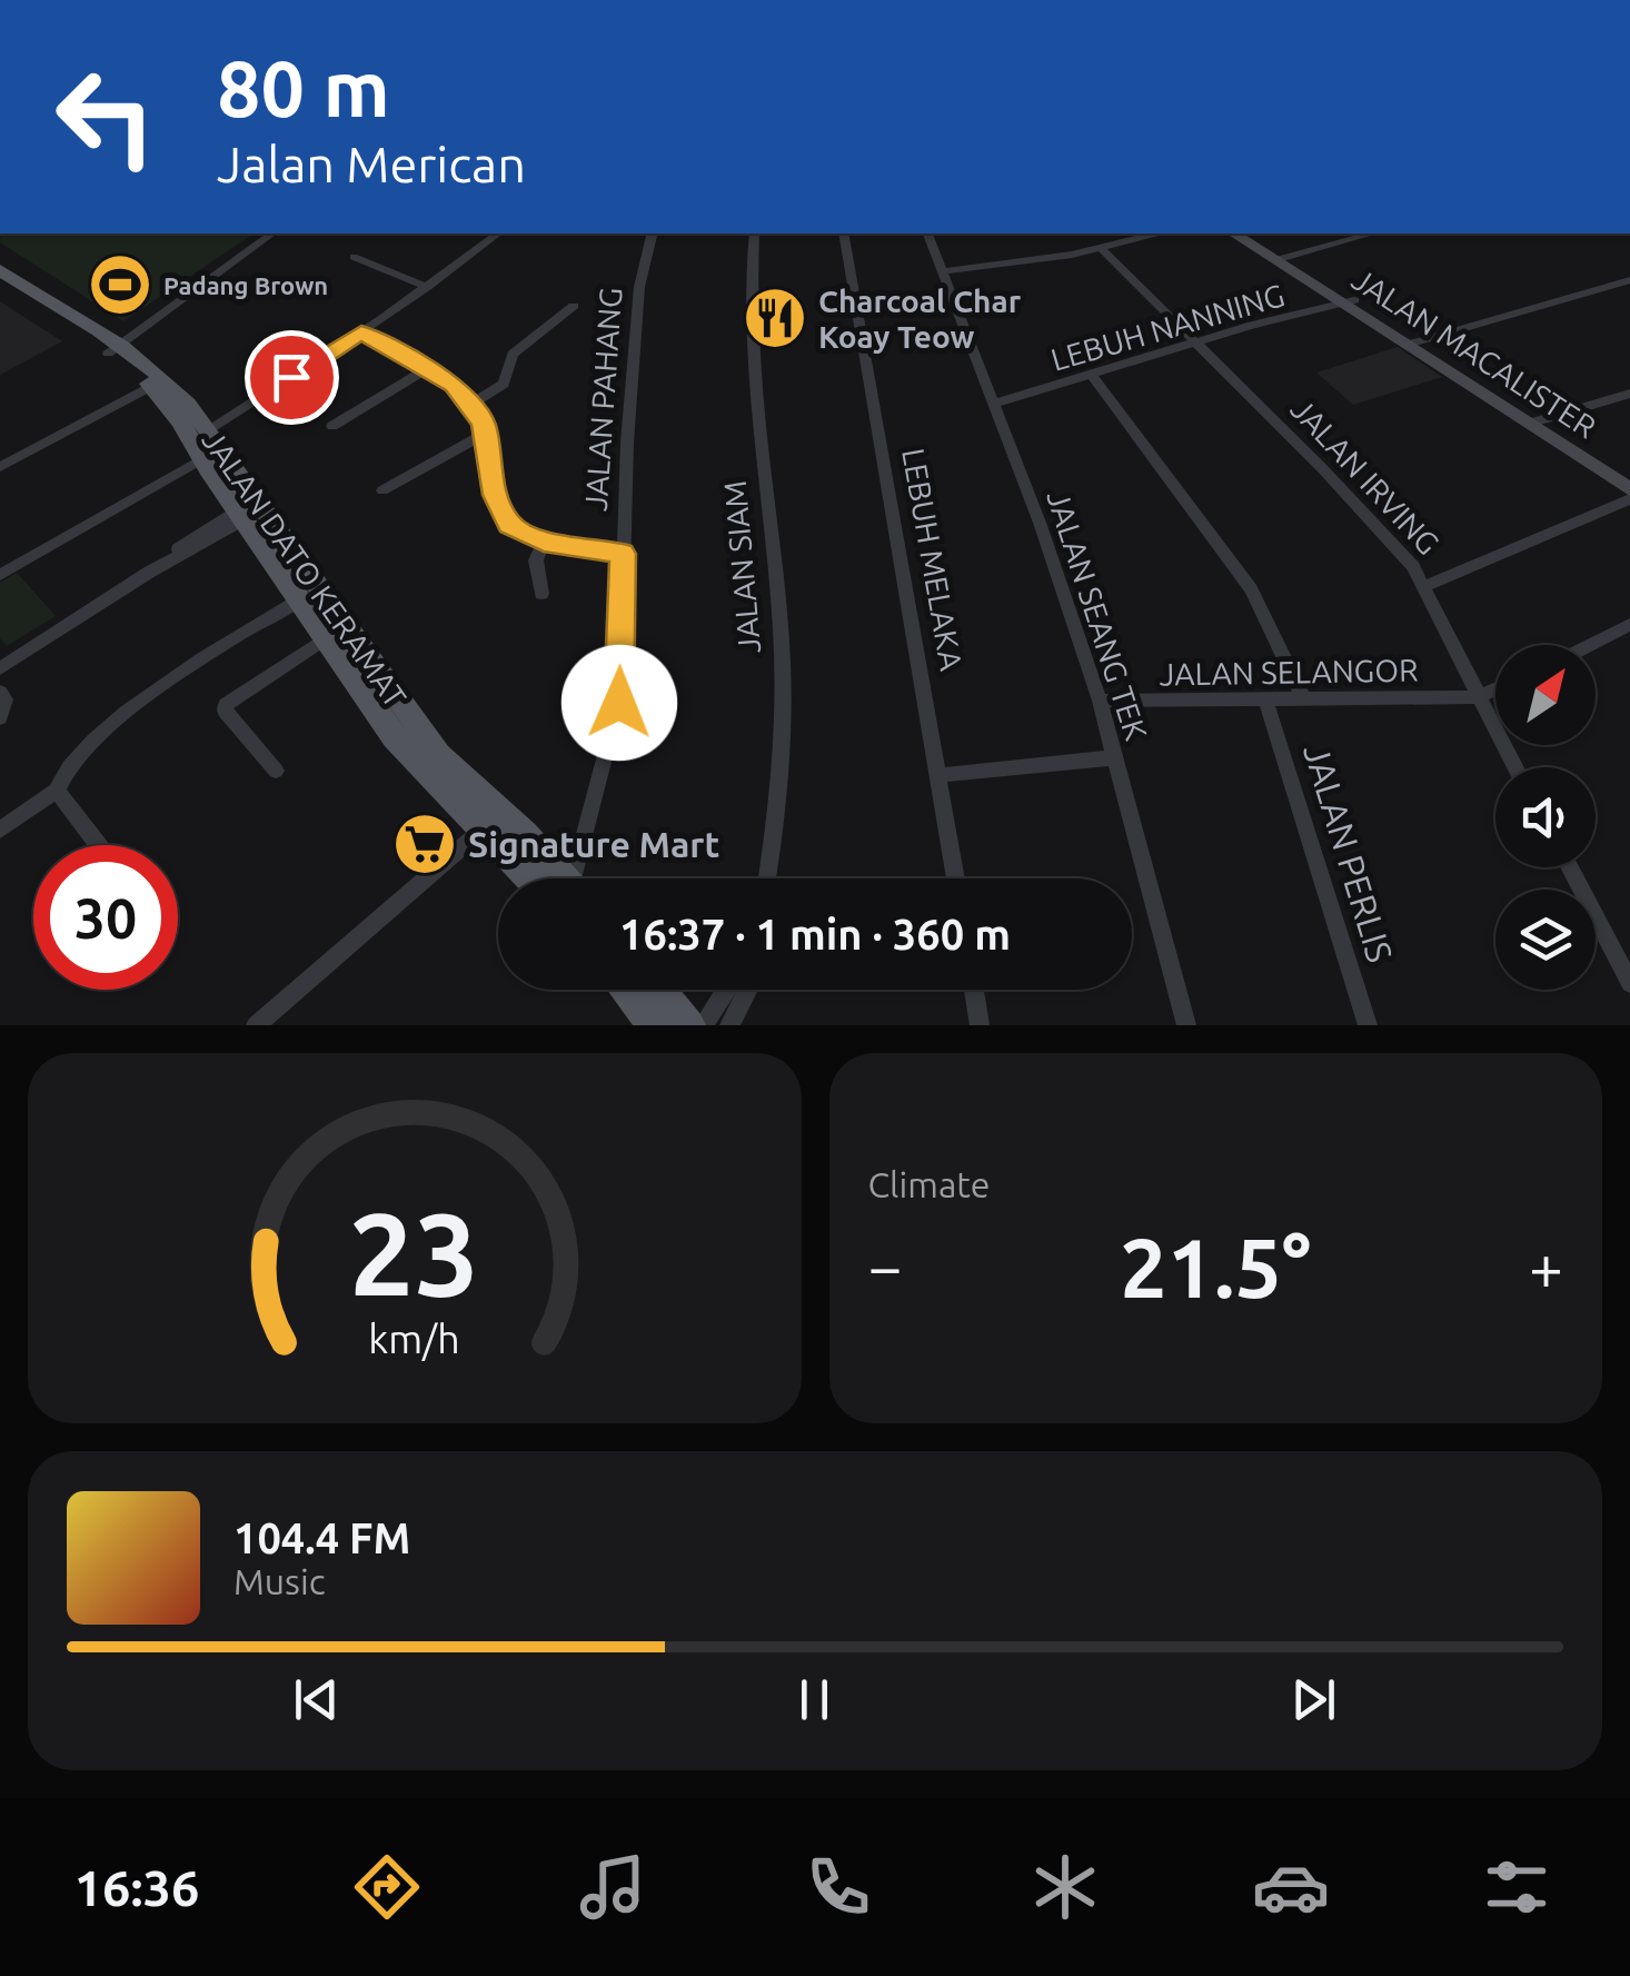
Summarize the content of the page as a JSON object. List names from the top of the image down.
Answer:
{
  "streets": {
    "main road": ["JALAN MACALISTER", "JALAN DATO KERAMAT"],
    "street": [
      "LEBUH NANNING",
      "JALAN PAHANG",
      "JALAN IRVING",
      "LEBUH MELAKA",
      "JALAN SIAM",
      "JALAN SEANG TEK",
      "JALAN SELANGOR",
      "JALAN PERLIS"
    ]
  },
  "crossings": [
    ["LEBUH NANNING", "JALAN MACALISTER"],
    ["LEBUH NANNING", "JALAN IRVING"],
    ["LEBUH NANNING", "JALAN SEANG TEK"],
    ["JALAN IRVING", "JALAN SELANGOR"],
    ["JALAN SEANG TEK", "JALAN SELANGOR"],
    ["JALAN SELANGOR", "JALAN PERLIS"]
  ],
  "places": {
    "sports": ["Padang Brown"],
    "restaurant": ["Charcoal Char Koay Teow"],
    "supermarket": ["Signature Mart"]
  },
  "north": "top right",
  "page": {
    "turn": ["80 m", "Jalan Merican"],
    "limit": "30",
    "trip": "16:37 · 1 min · 360 m",
    "tile": "Climate",
    "heat": ["−", "21.5°", "+"],
    "song": ["104.4 FM", "Music"],
    "tabs": "16:36",
    "gauge": ["23", "km/h"]
  }
}
